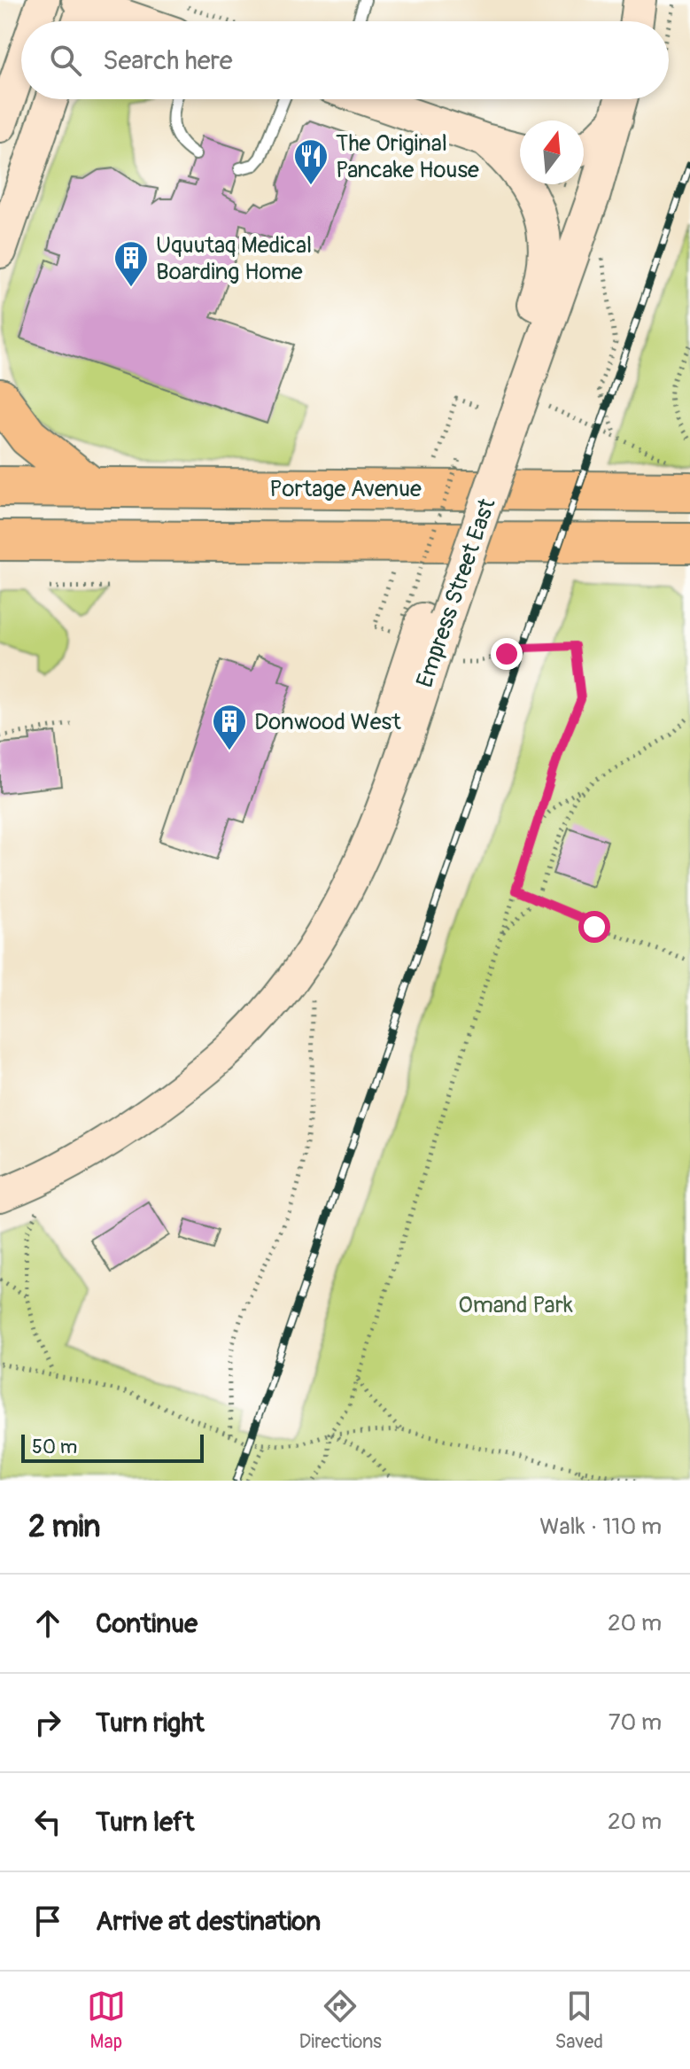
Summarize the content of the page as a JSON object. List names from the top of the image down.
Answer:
{
  "streets": {
    "highway": ["Portage Avenue"],
    "main road": ["Empress Street East"]
  },
  "parks": ["Omand Park"],
  "places": {
    "restaurant": ["The Original Pancake House"],
    "building": ["Uquutaq Medical Boarding Home", "Donwood West"]
  },
  "scale_bar": "50 m",
  "north": "top",
  "page": {
    "search": "Search here",
    "scale": "50 m",
    "heading": ["2 min", "Walk · 110 m"],
    "list": [
      ["Continue", "20 m"],
      ["Turn right", "70 m"],
      ["Turn left", "20 m"],
      "Arrive at destination"
    ],
    "nav": ["Map", "Directions", "Saved"]
  }
}
